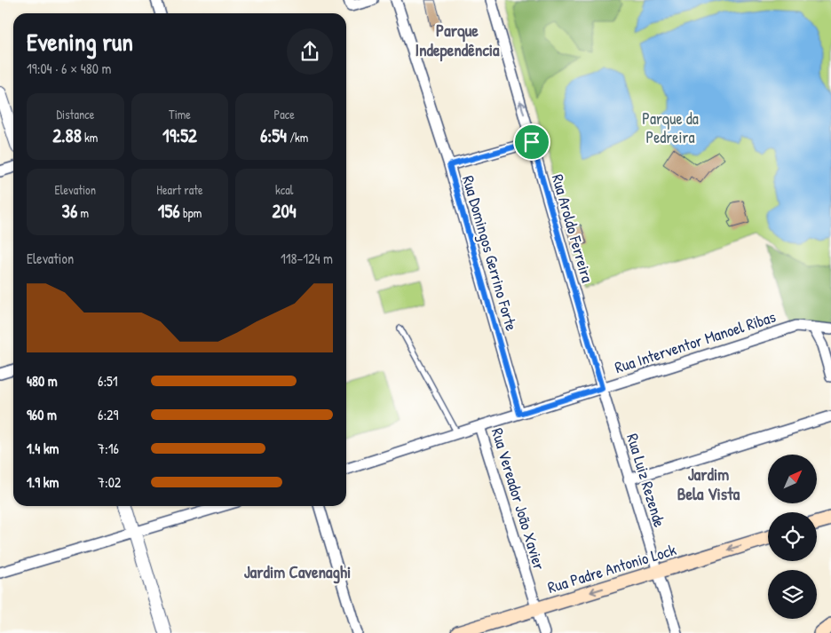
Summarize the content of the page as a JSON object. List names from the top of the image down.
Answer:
{
  "streets": {
    "main road": ["Rua Padre Antonio Lock"],
    "street": [
      "Rua Aroldo Ferreira",
      "Rua Domingos Gerrino Forte",
      "Rua Interventor Manoel Ribas",
      "Rua Luiz Rezende",
      "Rua Vereador João Xavier"
    ]
  },
  "crossings": [
    ["Rua Aroldo Ferreira", "Rua Interventor Manoel Ribas"],
    ["Rua Aroldo Ferreira", "Rua Luiz Rezende"],
    ["Rua Domingos Gerrino Forte", "Rua Interventor Manoel Ribas"],
    ["Rua Interventor Manoel Ribas", "Rua Luiz Rezende"],
    ["Rua Interventor Manoel Ribas", "Rua Vereador João Xavier"],
    ["Rua Luiz Rezende", "Rua Padre Antonio Lock"],
    ["Rua Vereador João Xavier", "Rua Padre Antonio Lock"]
  ],
  "one_way": ["Rua Aroldo Ferreira", "Rua Padre Antonio Lock"],
  "districts": ["Parque Independência", "Jardim Bela Vista", "Jardim Cavenaghi"],
  "parks": ["Parque da Pedreira"],
  "north": "top right",
  "page": {
    "heading": ["Evening run", "19:04 · 6 × 480 m"],
    "stats": [
      ["Distance", "2.88 km"],
      ["Time", "19:52"],
      ["Pace", "6:54 /km"],
      ["Elevation", "36 m"],
      ["Heart rate", "156 bpm"],
      ["kcal", "204"]
    ],
    "chart": ["Elevation", "118–124 m"],
    "list": [
      {
        "name": "480 m",
        "note": "6:51"
      },
      {
        "name": "960 m",
        "note": "6:29"
      },
      {
        "name": "1.4 km",
        "note": "7:16"
      },
      {
        "name": "1.9 km",
        "note": "7:02"
      }
    ]
  }
}
